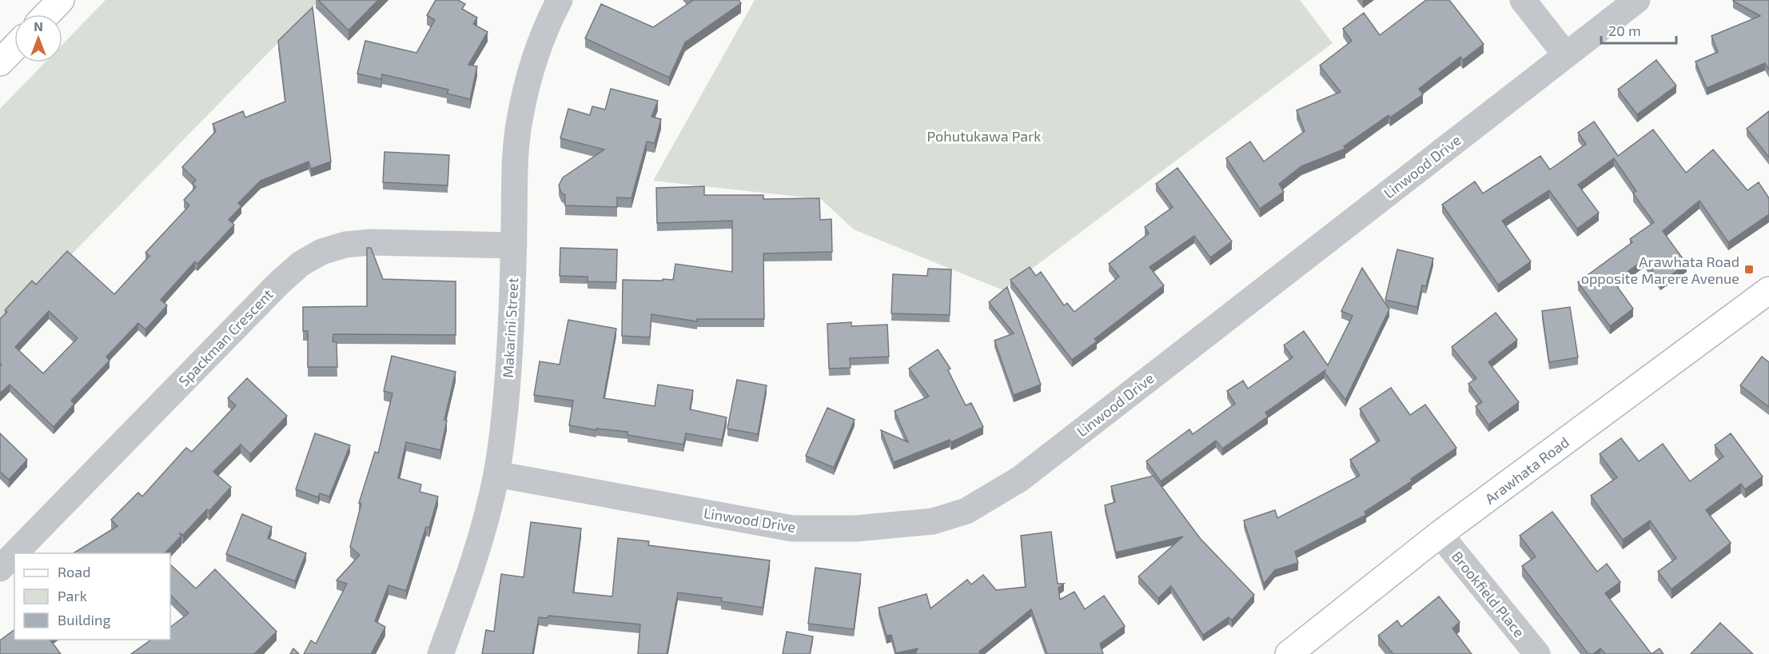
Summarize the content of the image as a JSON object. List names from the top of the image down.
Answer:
{
  "streets": {
    "main road": ["Arawhata Road"],
    "street": [
      "Linwood Drive",
      "Makarini Street",
      "Spackman Crescent",
      "Brookfield Place"
    ]
  },
  "crossings": [
    ["Linwood Drive", "Makarini Street"],
    ["Makarini Street", "Spackman Crescent"],
    ["Arawhata Road", "Brookfield Place"]
  ],
  "parks": ["Pohutukawa Park"],
  "places": {
    "transit": ["Arawhata Road opposite Marere Avenue"]
  },
  "legend": ["Road", "Park", "Building"],
  "scale_bar": "20 m",
  "north": "top"
}
